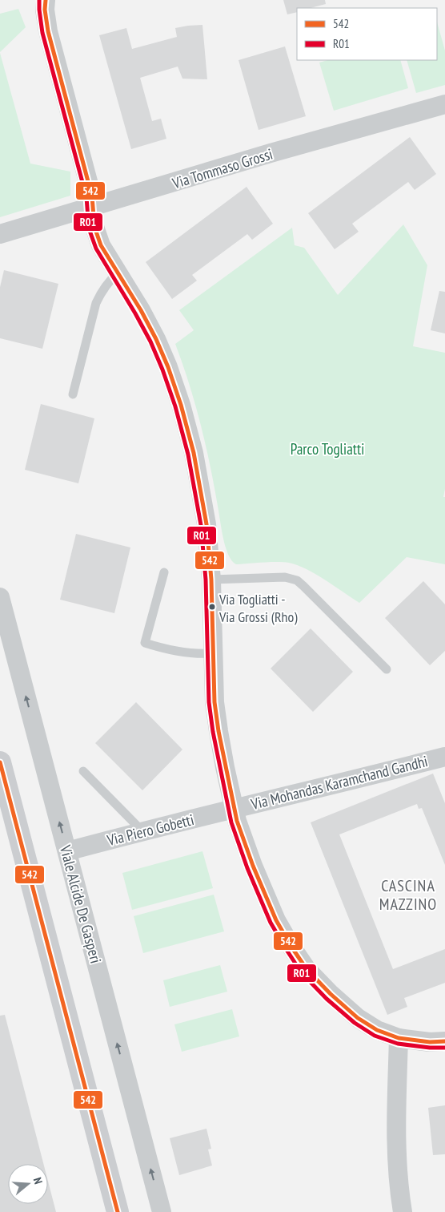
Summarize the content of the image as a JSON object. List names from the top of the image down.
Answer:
{
  "streets": {
    "street": [
      "Via Tommaso Grossi",
      "Via Mohandas Karamchand Gandhi",
      "Via Piero Gobetti",
      "Viale Alcide De Gasperi"
    ]
  },
  "crossings": [
    ["Via Mohandas Karamchand Gandhi", "Via Piero Gobetti"],
    ["Via Piero Gobetti", "Viale Alcide De Gasperi"]
  ],
  "districts": ["CASCINA MAZZINO"],
  "parks": ["Parco Togliatti"],
  "places": ["Via Togliatti - Via Grossi (Rho)"],
  "lines": ["transit line 542", "transit line R01"],
  "legend": ["542", "R01"],
  "north": "right"
}
